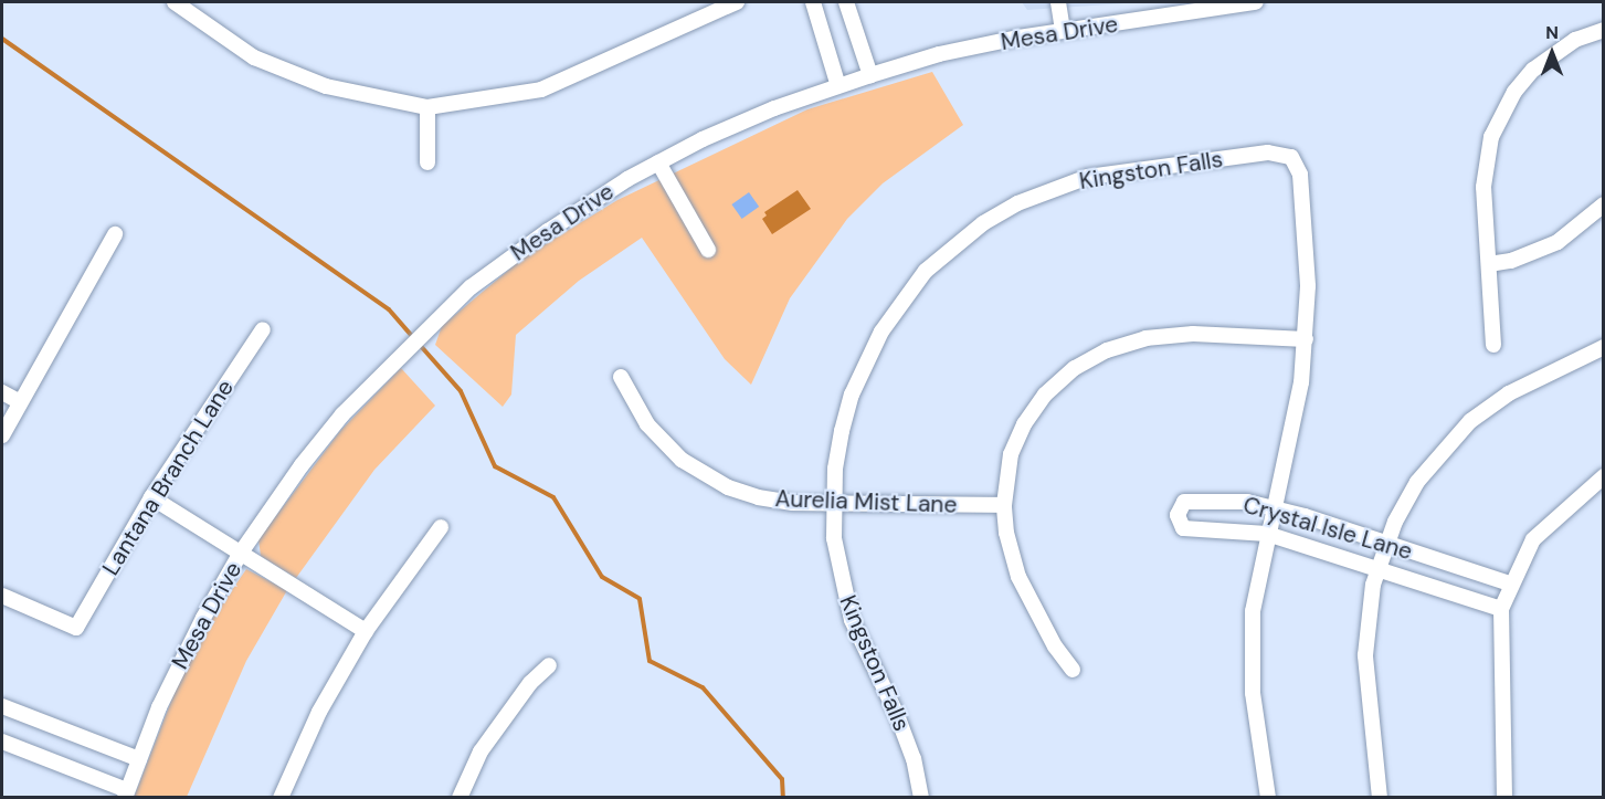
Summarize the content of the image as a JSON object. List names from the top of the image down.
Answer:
{
  "streets": {
    "street": [
      "Mesa Drive",
      "Kingston Falls",
      "Lantana Branch Lane",
      "Aurelia Mist Lane",
      "Crystal Isle Lane"
    ]
  },
  "crossings": [
    ["Kingston Falls", "Aurelia Mist Lane"]
  ],
  "north": "top"
}
